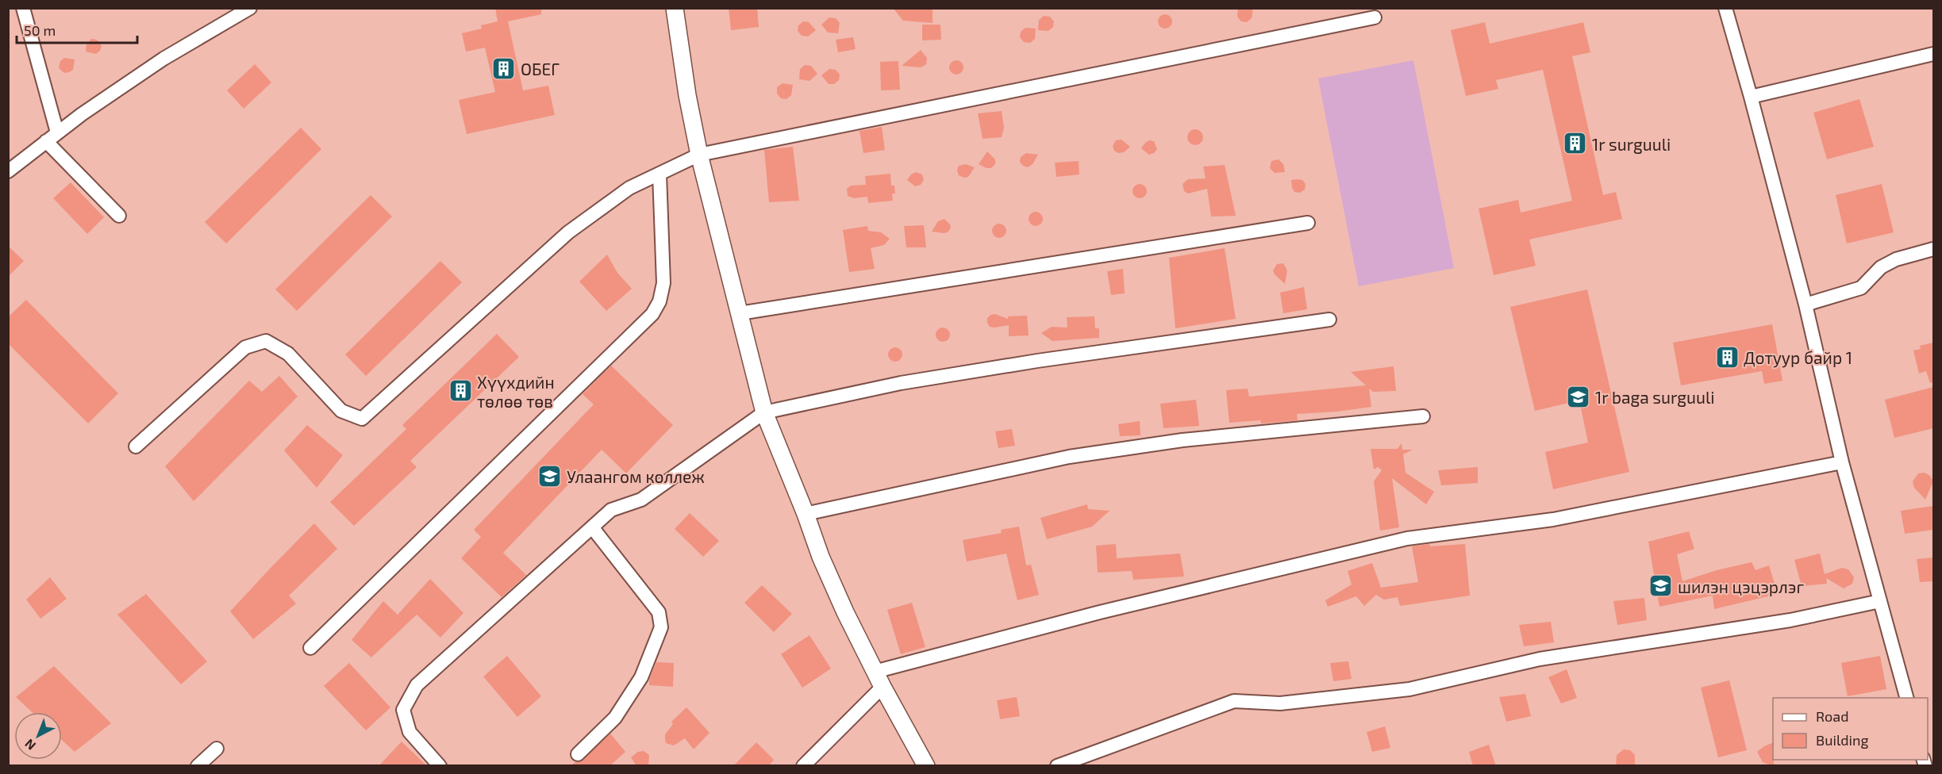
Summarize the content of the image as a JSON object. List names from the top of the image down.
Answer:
{
  "places": {
    "building": [
      "ОБЕГ",
      "1r surguuli",
      "Дотуур байр 1",
      "Хүүхдийн төлөө төв"
    ],
    "school or university": ["1r baga surguuli", "Улаангом коллеж", "шилэн цэцэрлэг"]
  },
  "legend": ["Road", "Building"],
  "scale_bar": "50 m",
  "north": "bottom left"
}
